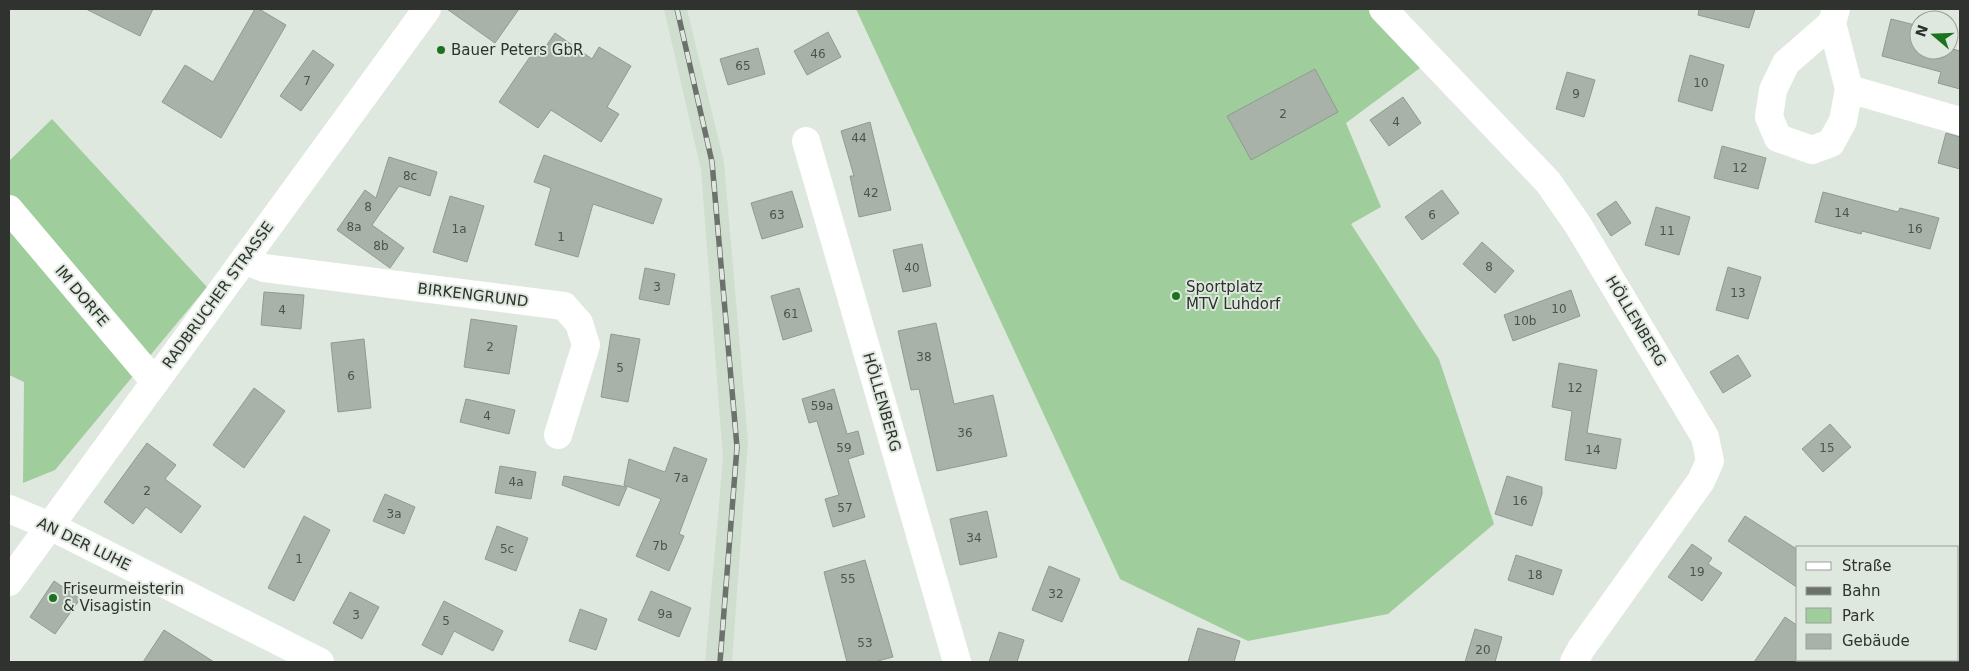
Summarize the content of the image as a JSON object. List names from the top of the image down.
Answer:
{
  "streets": {
    "street": [
      "RADBRUCHER STRASSE",
      "BIRKENGRUND",
      "IM DORFE",
      "HÖLLENBERG",
      "AN DER LUHE"
    ]
  },
  "crossings": [
    ["RADBRUCHER STRASSE", "BIRKENGRUND"],
    ["RADBRUCHER STRASSE", "IM DORFE"],
    ["RADBRUCHER STRASSE", "AN DER LUHE"]
  ],
  "places": ["Bauer Peters GbR", "Sportplatz MTV Luhdorf", "Friseurmeisterin & Visagistin"],
  "house_numbers": [
    "46",
    "65",
    "7",
    "10",
    "9",
    "2",
    "4",
    "44",
    "12",
    "8c",
    "42",
    "8",
    "14",
    "63",
    "6",
    "8a",
    "1a",
    "16",
    "11",
    "1",
    "8b",
    "8",
    "40",
    "3",
    "13",
    "10",
    "4",
    "61",
    "10b",
    "2",
    "38",
    "5",
    "6",
    "12",
    "59a",
    "4",
    "36",
    "59",
    "15",
    "14",
    "7a",
    "4a",
    "2",
    "16",
    "57",
    "3a",
    "34",
    "7b",
    "5c",
    "1",
    "19",
    "18",
    "55",
    "32",
    "9a",
    "3",
    "5",
    "53",
    "20"
  ],
  "legend": [
    "Straße",
    "Bahn",
    "Park",
    "Gebäude"
  ],
  "north": "left"
}
